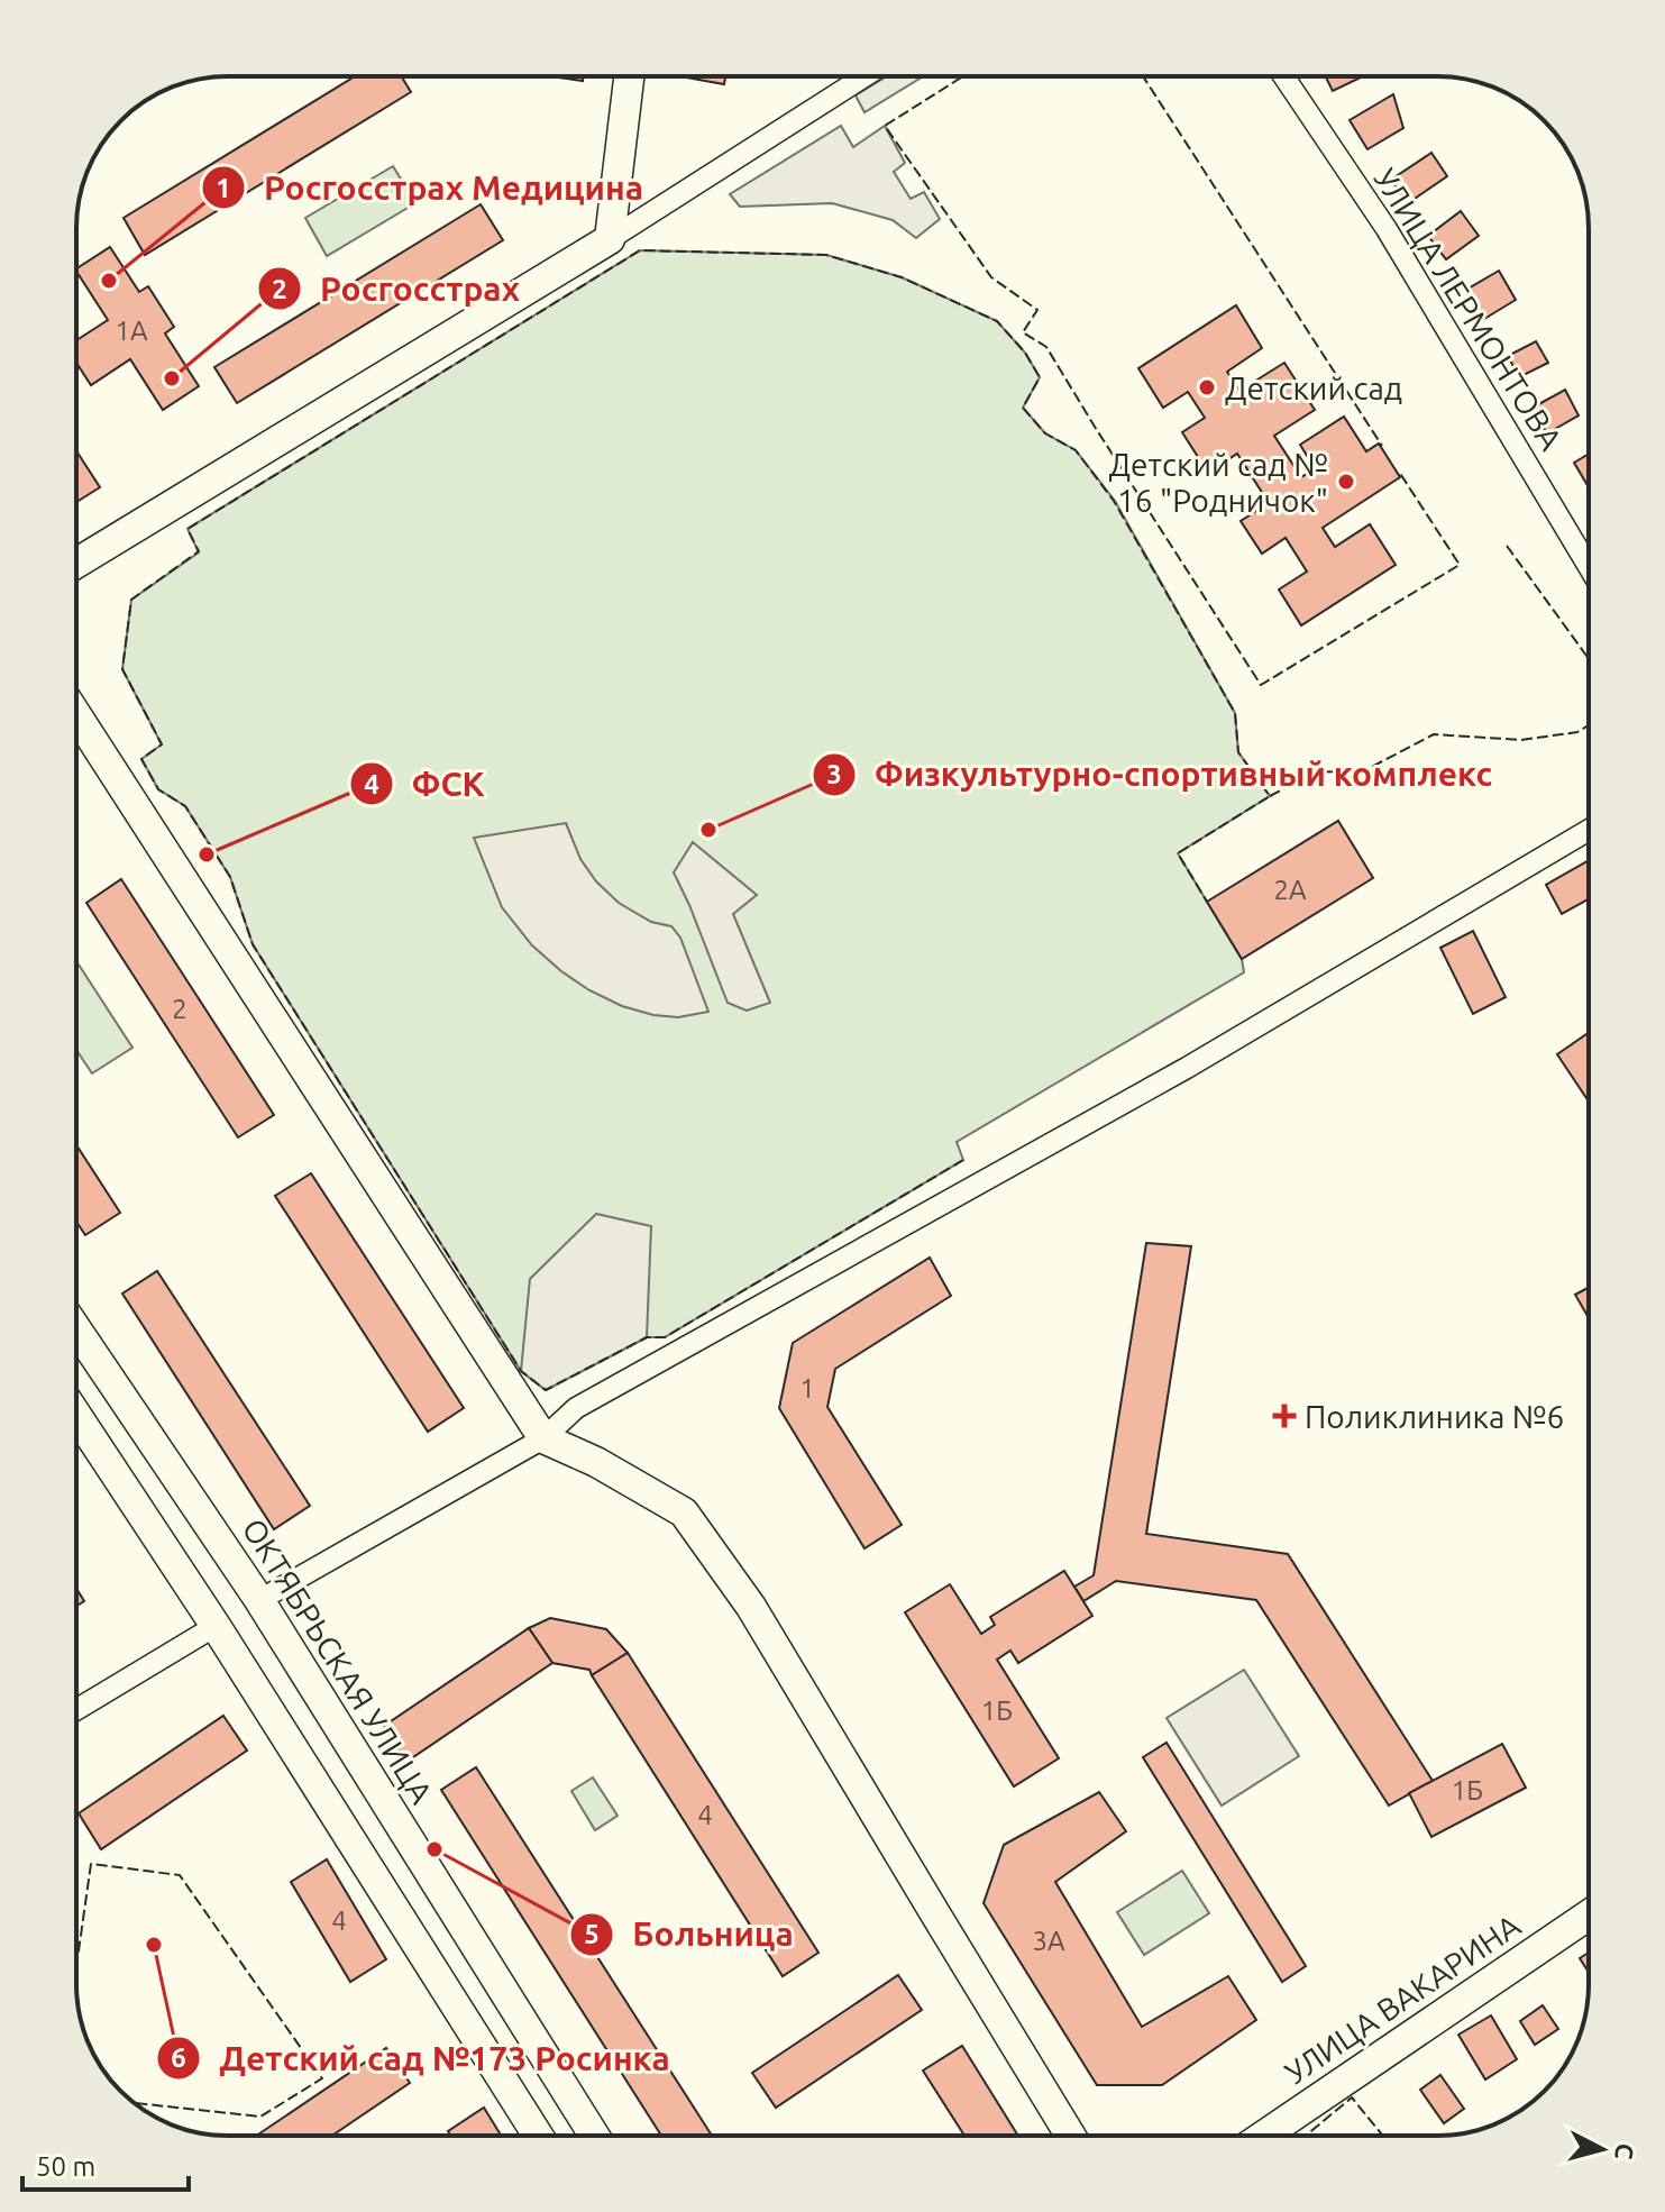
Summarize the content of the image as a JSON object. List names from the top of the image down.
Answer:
{
  "streets": {
    "street": ["УЛИЦА ЛЕРМОНТОВА", "ОКТЯБРЬСКАЯ УЛИЦА", "УЛИЦА ВАКАРИНА"]
  },
  "places": {
    "other": [
      "Росгосстрах Медицина",
      "Росгосстрах",
      "Детский сад",
      "Детский сад № 16 \"Родничок\"",
      "Физкультурно-спортивный комплекс",
      "ФСК",
      "Больница",
      "Детский сад №173 Росинка"
    ],
    "health": ["Поликлиника №6"]
  },
  "house_numbers": [
    "1А",
    "2А",
    "2",
    "1",
    "1Б",
    "1Б",
    "4",
    "4",
    "3А"
  ],
  "scale_bar": "50 m",
  "north": "right"
}
